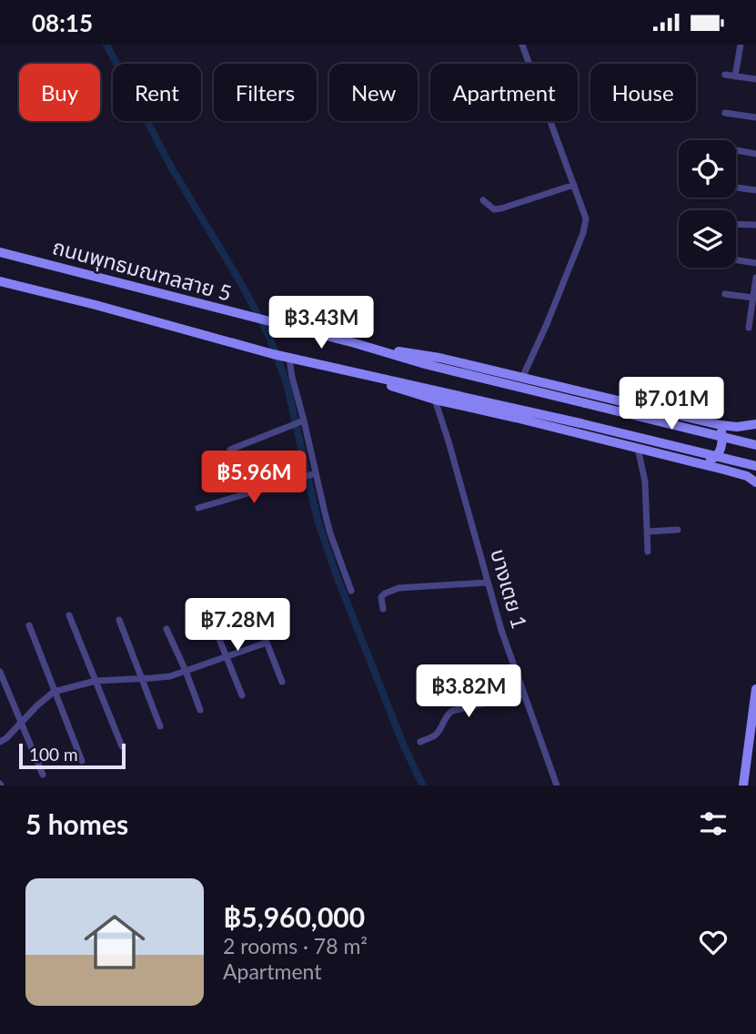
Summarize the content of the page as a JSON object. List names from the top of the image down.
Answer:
{
  "streets": {
    "main road": ["ถนนพุทธมณฑลสาย 5"],
    "street": ["บางเตย 1"]
  },
  "scale_bar": "100 m",
  "page": {
    "status": "08:15",
    "chip": [
      "Buy",
      "Rent",
      "Filters",
      "New",
      "Apartment",
      "House"
    ],
    "price": [
      "฿3.43M",
      "฿7.01M",
      "฿5.96M",
      "฿7.28M",
      "฿3.82M"
    ],
    "scale": "100 m",
    "heading": "5 homes",
    "list": [
      {
        "name": "฿5,960,000",
        "note": "2 rooms · 78 m² · Apartment"
      }
    ]
  }
}
